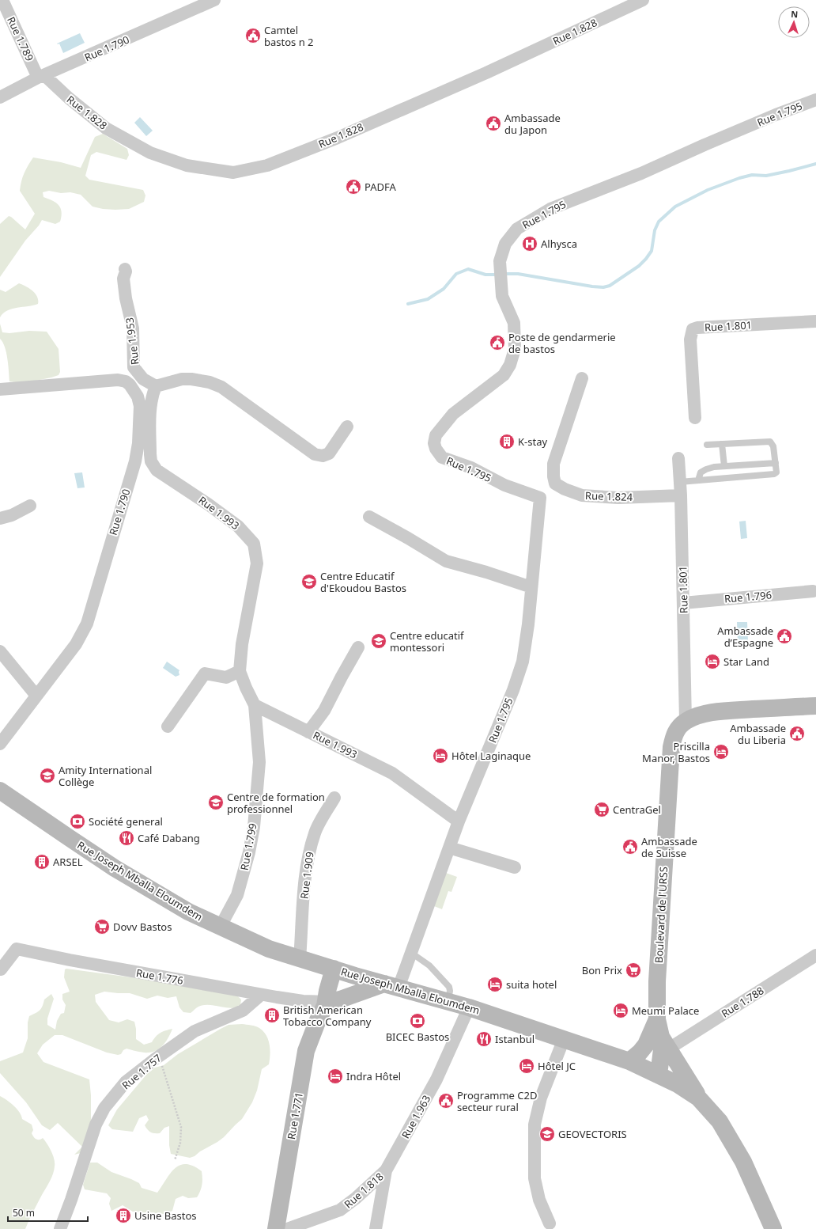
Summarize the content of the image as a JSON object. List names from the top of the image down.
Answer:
{
  "streets": {
    "main road": ["Rue Joseph Mballa Eloumdem", "Boulevard de l'URSS", "Rue 1.771"],
    "street": [
      "Rue 1.828",
      "Rue 1.789",
      "Rue 1.790",
      "Rue 1.795",
      "Rue 1.801",
      "Rue 1.953",
      "Rue 1.824",
      "Rue 1.993",
      "Rue 1.796",
      "Rue 1.799",
      "Rue 1.909",
      "Rue 1.776",
      "Rue 1.788",
      "Rue 1.757",
      "Rue 1.963",
      "Rue 1.818"
    ]
  },
  "crossings": [
    ["Rue 1.828", "Rue 1.789"],
    ["Rue 1.828", "Rue 1.790"],
    ["Rue 1.789", "Rue 1.790"],
    ["Rue 1.795", "Rue 1.993"],
    ["Rue 1.795", "Rue Joseph Mballa Eloumdem"],
    ["Rue 1.801", "Rue 1.824"],
    ["Rue 1.801", "Rue 1.796"],
    ["Rue 1.801", "Boulevard de l'URSS"],
    ["Rue 1.993", "Rue 1.799"],
    ["Rue 1.799", "Rue Joseph Mballa Eloumdem"],
    ["Rue 1.909", "Rue Joseph Mballa Eloumdem"],
    ["Rue Joseph Mballa Eloumdem", "Rue 1.771"],
    ["Rue Joseph Mballa Eloumdem", "Rue 1.963"],
    ["Rue 1.776", "Rue 1.757"],
    ["Rue 1.776", "Rue 1.771"],
    ["Rue 1.963", "Rue 1.818"]
  ],
  "places": {
    "public building": [
      "Camtel bastos n 2",
      "Ambassade du Japon",
      "PADFA",
      "Poste de gendarmerie de bastos",
      "Ambassade d’Espagne",
      "Ambassade du Liberia",
      "Ambassade de Suisse",
      "Programme C2D secteur rural"
    ],
    "hospital": ["Alhysca"],
    "building": [
      "K-stay",
      "ARSEL",
      "British American Tobacco Company",
      "Usine Bastos"
    ],
    "school or university": [
      "Centre Educatif d'Ekoudou Bastos",
      "Centre educatif montessori",
      "Amity International Collège",
      "Centre de formation professionnel",
      "GEOVECTORIS"
    ],
    "hotel": [
      "Star Land",
      "Priscilla Manor, Bastos",
      "Hôtel Laginaque",
      "suita hotel",
      "Meumi Palace",
      "Hôtel JC",
      "Indra Hôtel"
    ],
    "supermarket": ["CentraGel", "Dovv Bastos", "Bon Prix"],
    "bank": ["Société general", "BICEC Bastos"],
    "restaurant": ["Café Dabang", "Istanbul"]
  },
  "scale_bar": "50 m",
  "north": "top"
}
